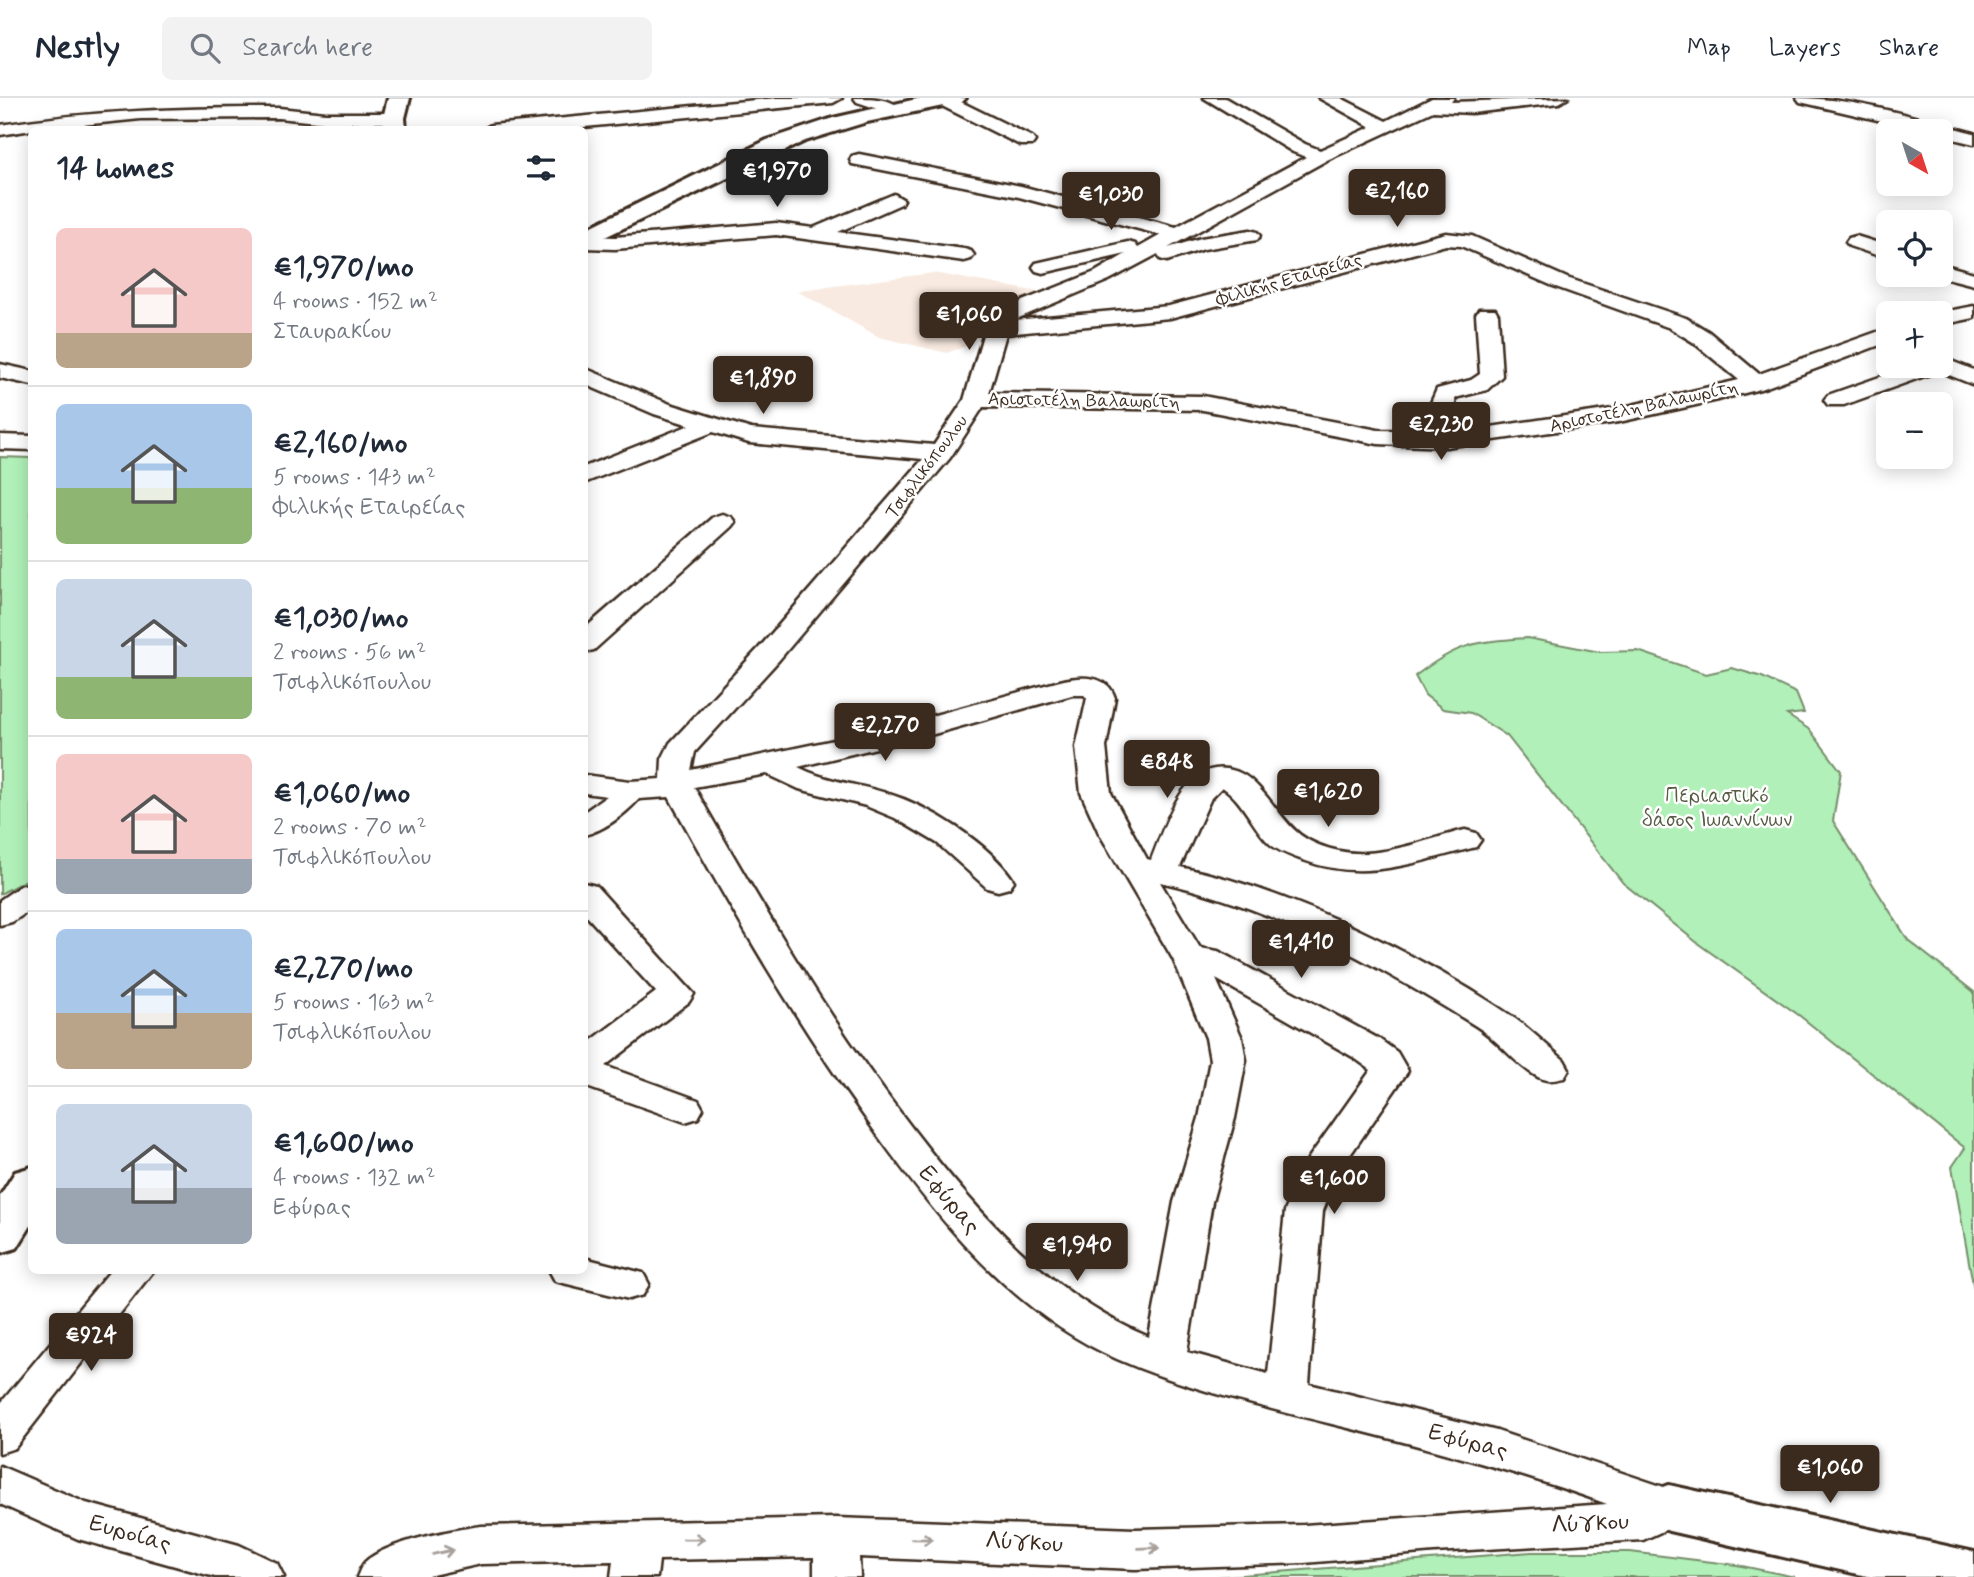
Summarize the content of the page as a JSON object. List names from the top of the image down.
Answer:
{
  "streets": {
    "street": [
      "Φιλικής Εταιρείας",
      "Αριστοτέλη Βαλαωρίτη",
      "Τσιφλικόπουλου",
      "Εφύρας",
      "Λύγκου",
      "Ευροίας"
    ]
  },
  "crossings": [
    ["Φιλικής Εταιρείας", "Αριστοτέλη Βαλαωρίτη"],
    ["Φιλικής Εταιρείας", "Τσιφλικόπουλου"],
    ["Αριστοτέλη Βαλαωρίτη", "Τσιφλικόπουλου"],
    ["Τσιφλικόπουλου", "Εφύρας"],
    ["Εφύρας", "Λύγκου"]
  ],
  "one_way": ["Λύγκου"],
  "parks": ["Περιαστικό δάσος Ιωαννίνων"],
  "north": "bottom right",
  "page": {
    "header": "Nestly",
    "search": "Search here",
    "nav": ["Map", "Layers", "Share"],
    "map_buttons": ["+", "−"],
    "heading": "14 homes",
    "price": [
      "€1,970",
      "€2,160",
      "€1,030",
      "€1,060",
      "€1,890",
      "€2,230",
      "€2,270",
      "€848",
      "€1,620",
      "€1,410",
      "€1,600",
      "€1,940",
      "€924",
      "€1,060"
    ],
    "list": [
      {
        "name": "€1,970/mo",
        "note": "4 rooms · 152 m² · Σταυρακίου"
      },
      {
        "name": "€2,160/mo",
        "note": "5 rooms · 143 m² · Φιλικής Εταιρείας"
      },
      {
        "name": "€1,030/mo",
        "note": "2 rooms · 56 m² · Τσιφλικόπουλου"
      },
      {
        "name": "€1,060/mo",
        "note": "2 rooms · 70 m² · Τσιφλικόπουλου"
      },
      {
        "name": "€2,270/mo",
        "note": "5 rooms · 163 m² · Τσιφλικόπουλου"
      },
      {
        "name": "€1,600/mo",
        "note": "4 rooms · 132 m² · Εφύρας"
      }
    ]
  }
}
